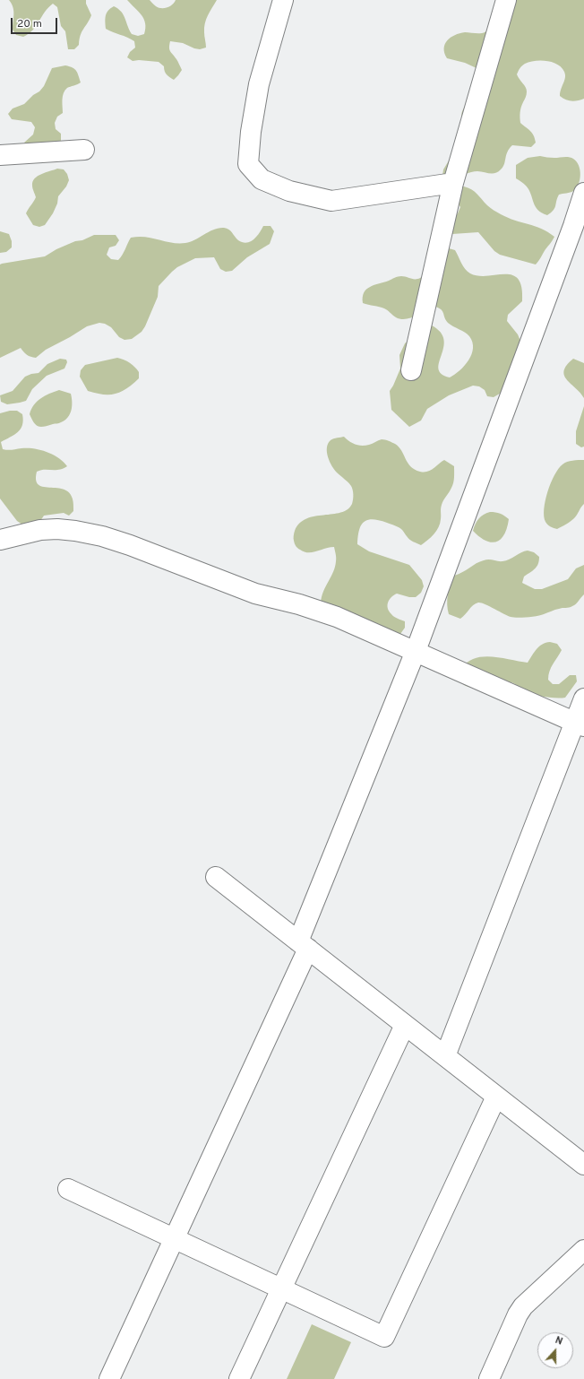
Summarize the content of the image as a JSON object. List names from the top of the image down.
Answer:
{
  "scale_bar": "20 m",
  "north": "top"
}
